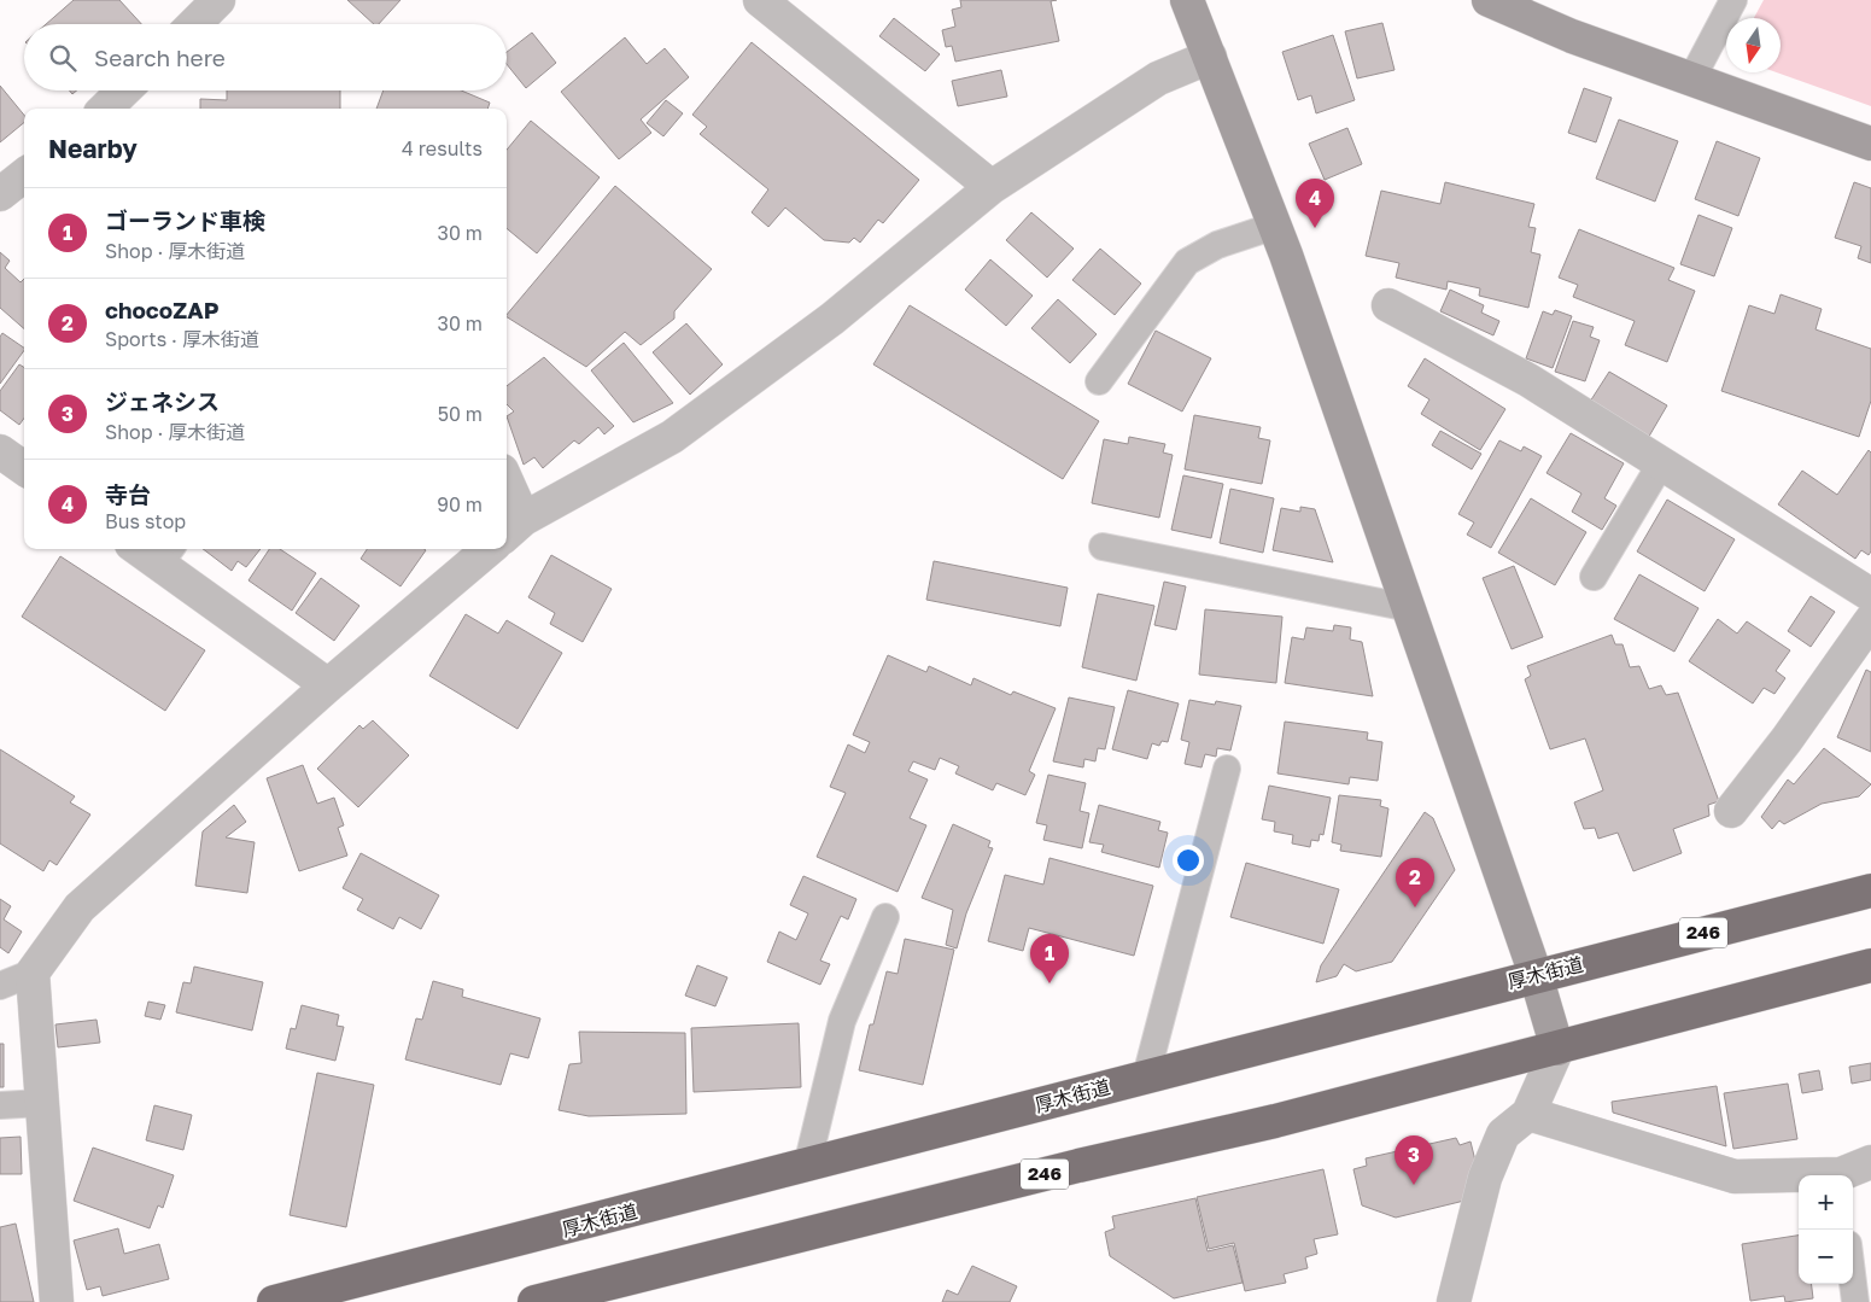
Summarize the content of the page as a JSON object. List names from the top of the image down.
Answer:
{
  "streets": {
    "highway": ["246", "厚木街道"]
  },
  "north": "bottom",
  "page": {
    "search": "Search here",
    "heading": ["Nearby", "4 results"],
    "pins": [
      "4",
      "2",
      "1",
      "3"
    ],
    "list": [
      {
        "mark": "1",
        "name": "ゴーランド車検",
        "note": "Shop · 厚木街道",
        "value": "30 m"
      },
      {
        "mark": "2",
        "name": "chocoZAP",
        "note": "Sports · 厚木街道",
        "value": "30 m"
      },
      {
        "mark": "3",
        "name": "ジェネシス",
        "note": "Shop · 厚木街道",
        "value": "50 m"
      },
      {
        "mark": "4",
        "name": "寺台",
        "note": "Bus stop",
        "value": "90 m"
      }
    ],
    "map_buttons": ["+", "−"]
  }
}
